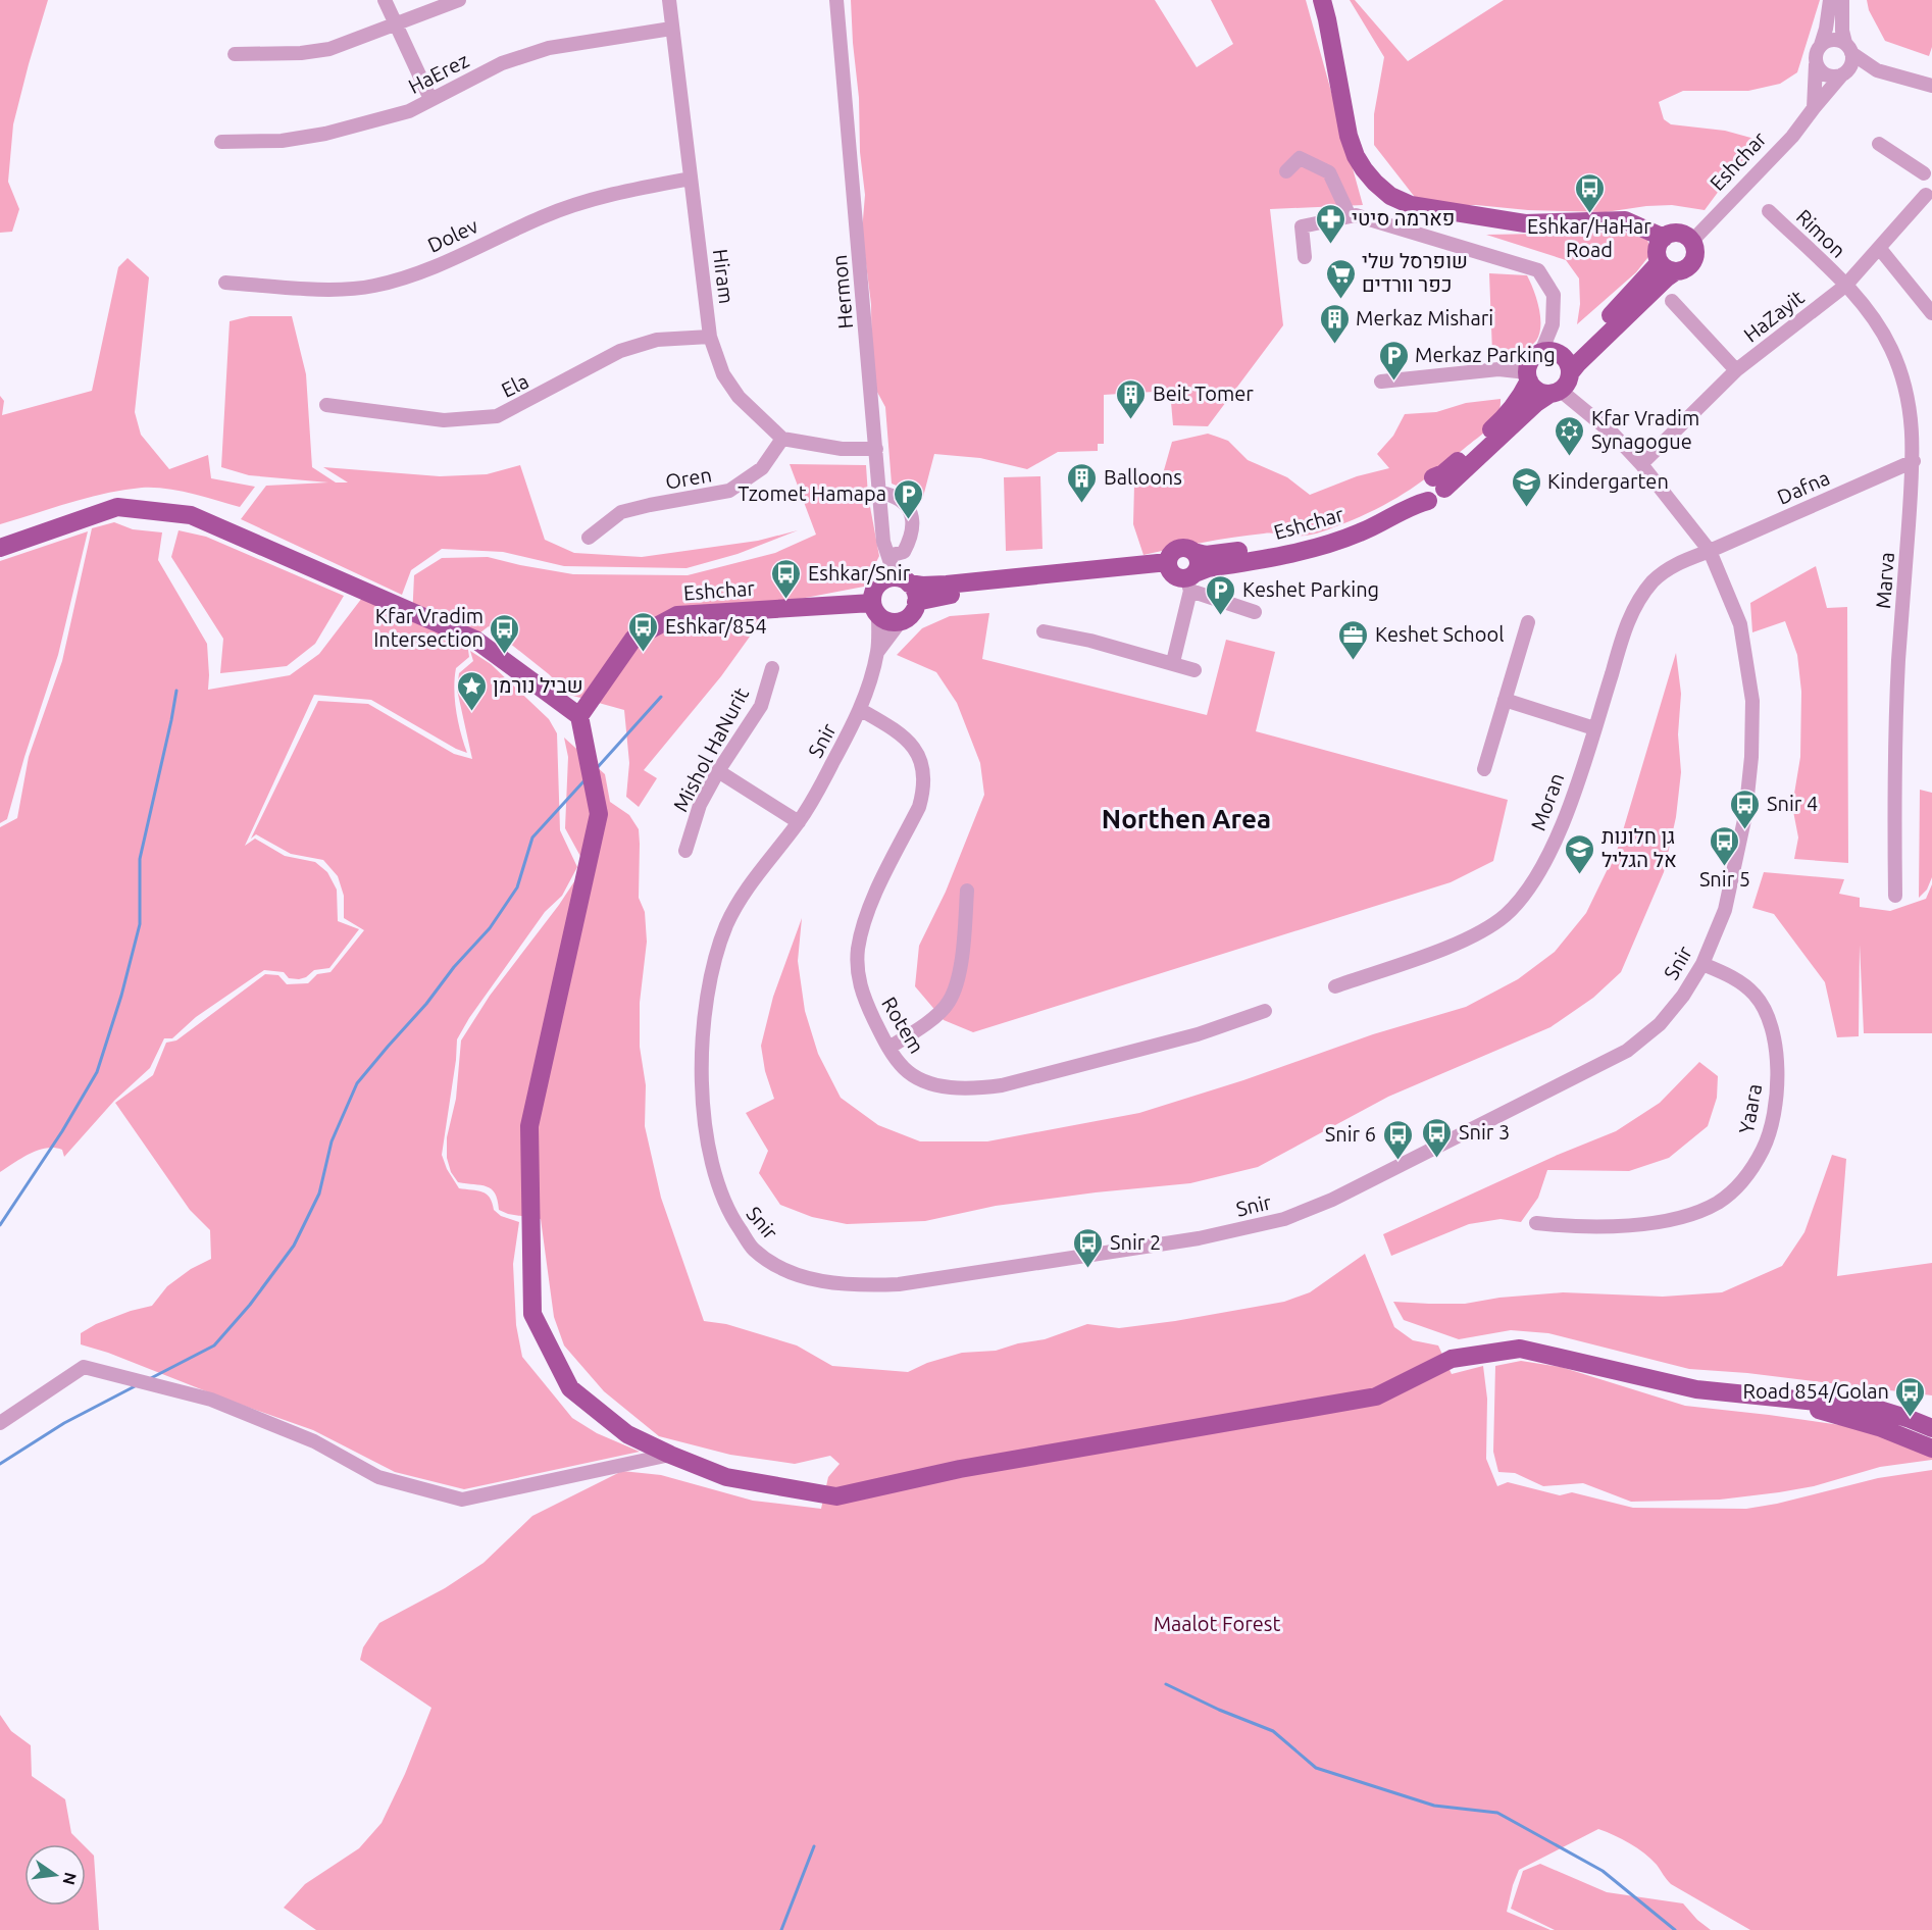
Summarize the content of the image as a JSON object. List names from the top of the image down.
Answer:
{
  "streets": {
    "main road": ["Eshchar"],
    "street": [
      "HaErez",
      "Rimon",
      "Dolev",
      "Hiram",
      "Hermon",
      "HaZayit",
      "Ela",
      "Oren",
      "Dafna",
      "Marva",
      "Snir",
      "Mishol HaNurit",
      "Moran",
      "Rotem",
      "Yaara"
    ]
  },
  "crossings": [
    ["HaErez", "Hiram"],
    ["Eshchar", "Hermon"],
    ["Eshchar", "Snir"],
    ["Rimon", "HaZayit"],
    ["Rimon", "Marva"],
    ["Dolev", "Hiram"],
    ["Hiram", "Ela"],
    ["Hiram", "Oren"],
    ["Hermon", "Snir"],
    ["HaZayit", "Marva"],
    ["HaZayit", "Snir"],
    ["Dafna", "Marva"],
    ["Dafna", "Snir"],
    ["Dafna", "Moran"],
    ["Snir", "Moran"],
    ["Snir", "Rotem"],
    ["Snir", "Yaara"]
  ],
  "districts": ["Northen Area"],
  "parks": ["Maalot Forest"],
  "places": {
    "bus stop": [
      "Eshkar/HaHar Road",
      "Eshkar/Snir",
      "Eshkar/854",
      "Kfar Vradim Intersection",
      "Snir 4",
      "Snir 5",
      "Snir 3",
      "Snir 6",
      "Snir 2",
      "Road 854/Golan"
    ],
    "pharmacy": ["פארמה סיטי"],
    "supermarket": ["שופרסל שלי כפר וורדים"],
    "building": ["Merkaz Mishari", "Beit Tomer", "Balloons"],
    "parking": ["Merkaz Parking", "Tzomet Hamapa", "Keshet Parking"],
    "synagogue": ["Kfar Vradim Synagogue"],
    "school or university": ["Kindergarten", "גן חלונות אל הגליל"],
    "office": ["Keshet School"],
    "place": ["שביל נורמן"]
  },
  "north": "right"
}
